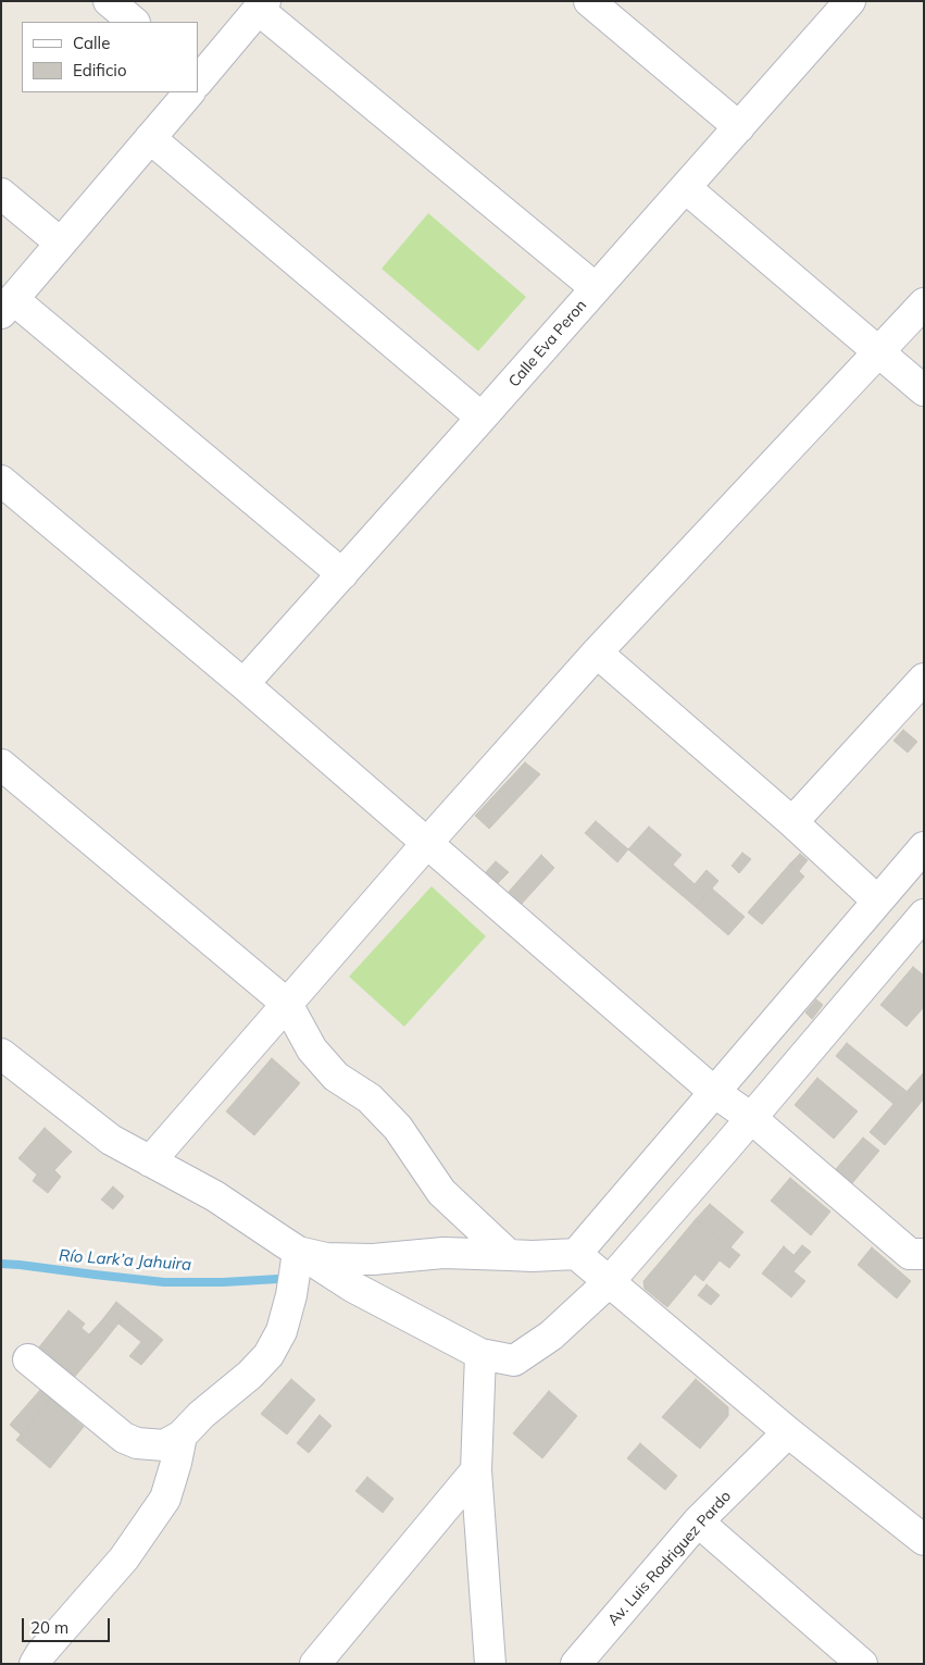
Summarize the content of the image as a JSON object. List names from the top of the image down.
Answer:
{
  "streets": {
    "street": ["Calle Eva Peron", "Av. Luis Rodriguez Pardo"]
  },
  "water": ["Río Lark’a Jahuira"],
  "legend": ["Calle", "Edificio"],
  "scale_bar": "20 m"
}
